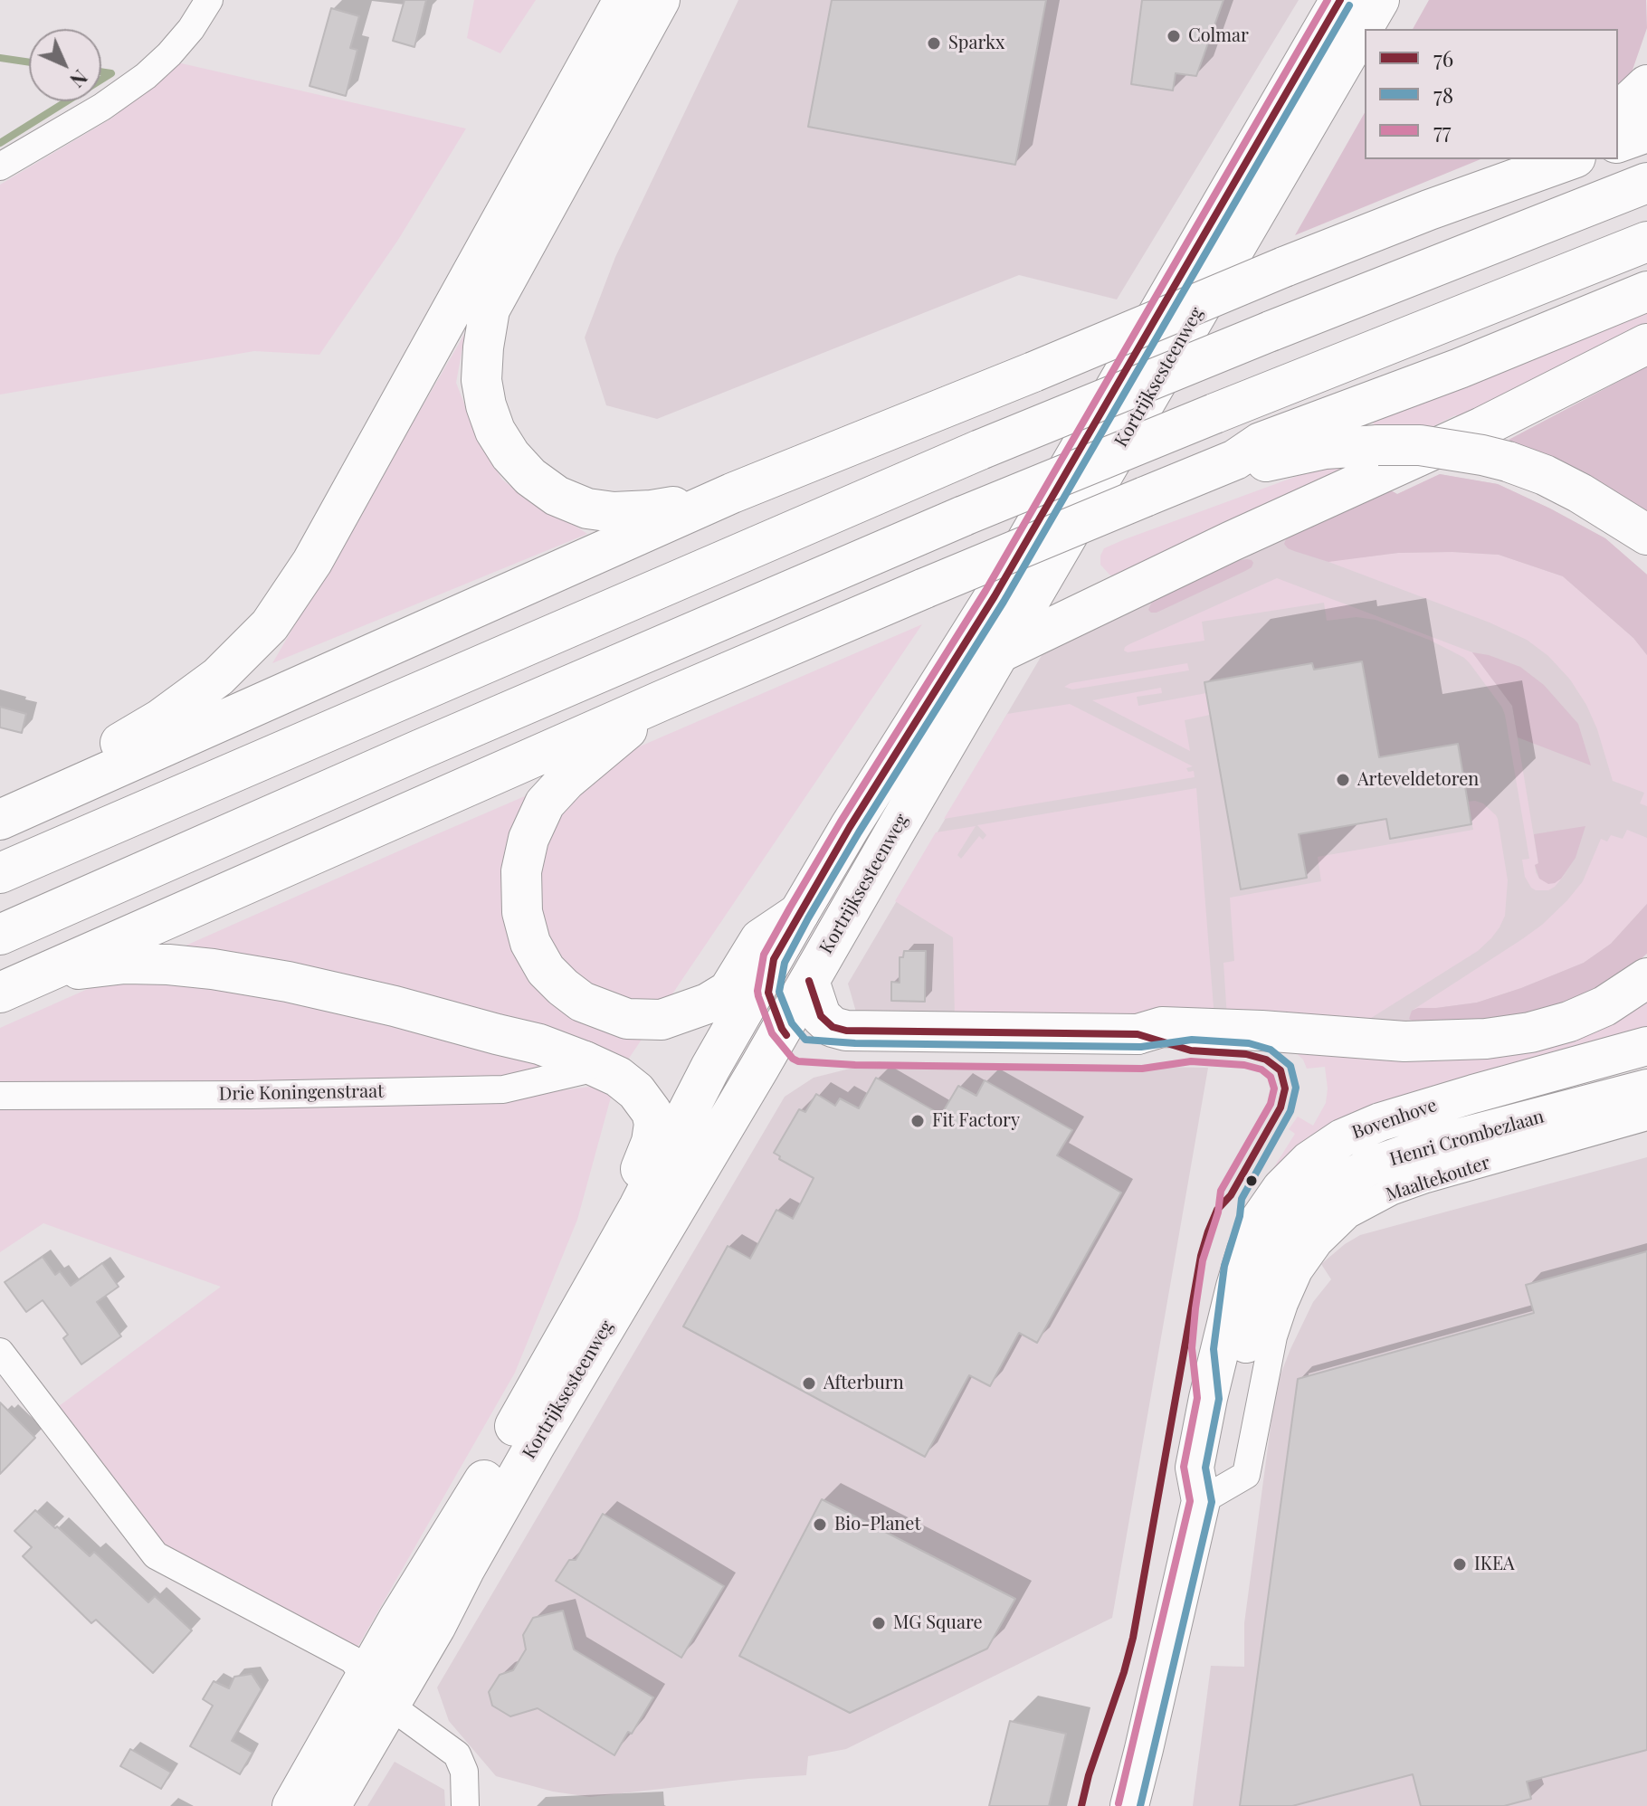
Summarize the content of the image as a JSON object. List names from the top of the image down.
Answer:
{
  "streets": {
    "main road": ["Kortrijksesteenweg"],
    "street": [
      "Drie Koningenstraat",
      "Bovenhove",
      "Henri Crombezlaan",
      "Maaltekouter"
    ]
  },
  "crossings": [
    ["Bovenhove", "Henri Crombezlaan"],
    ["Bovenhove", "Maaltekouter"],
    ["Henri Crombezlaan", "Maaltekouter"]
  ],
  "places": [
    "Colmar",
    "Sparkx",
    "Arteveldetoren",
    "Fit Factory",
    "Afterburn",
    "Bio-Planet",
    "IKEA",
    "MG Square"
  ],
  "lines": ["transit line 76", "transit line 77", "transit line 78"],
  "legend": ["76", "78", "77"],
  "north": "bottom right"
}
